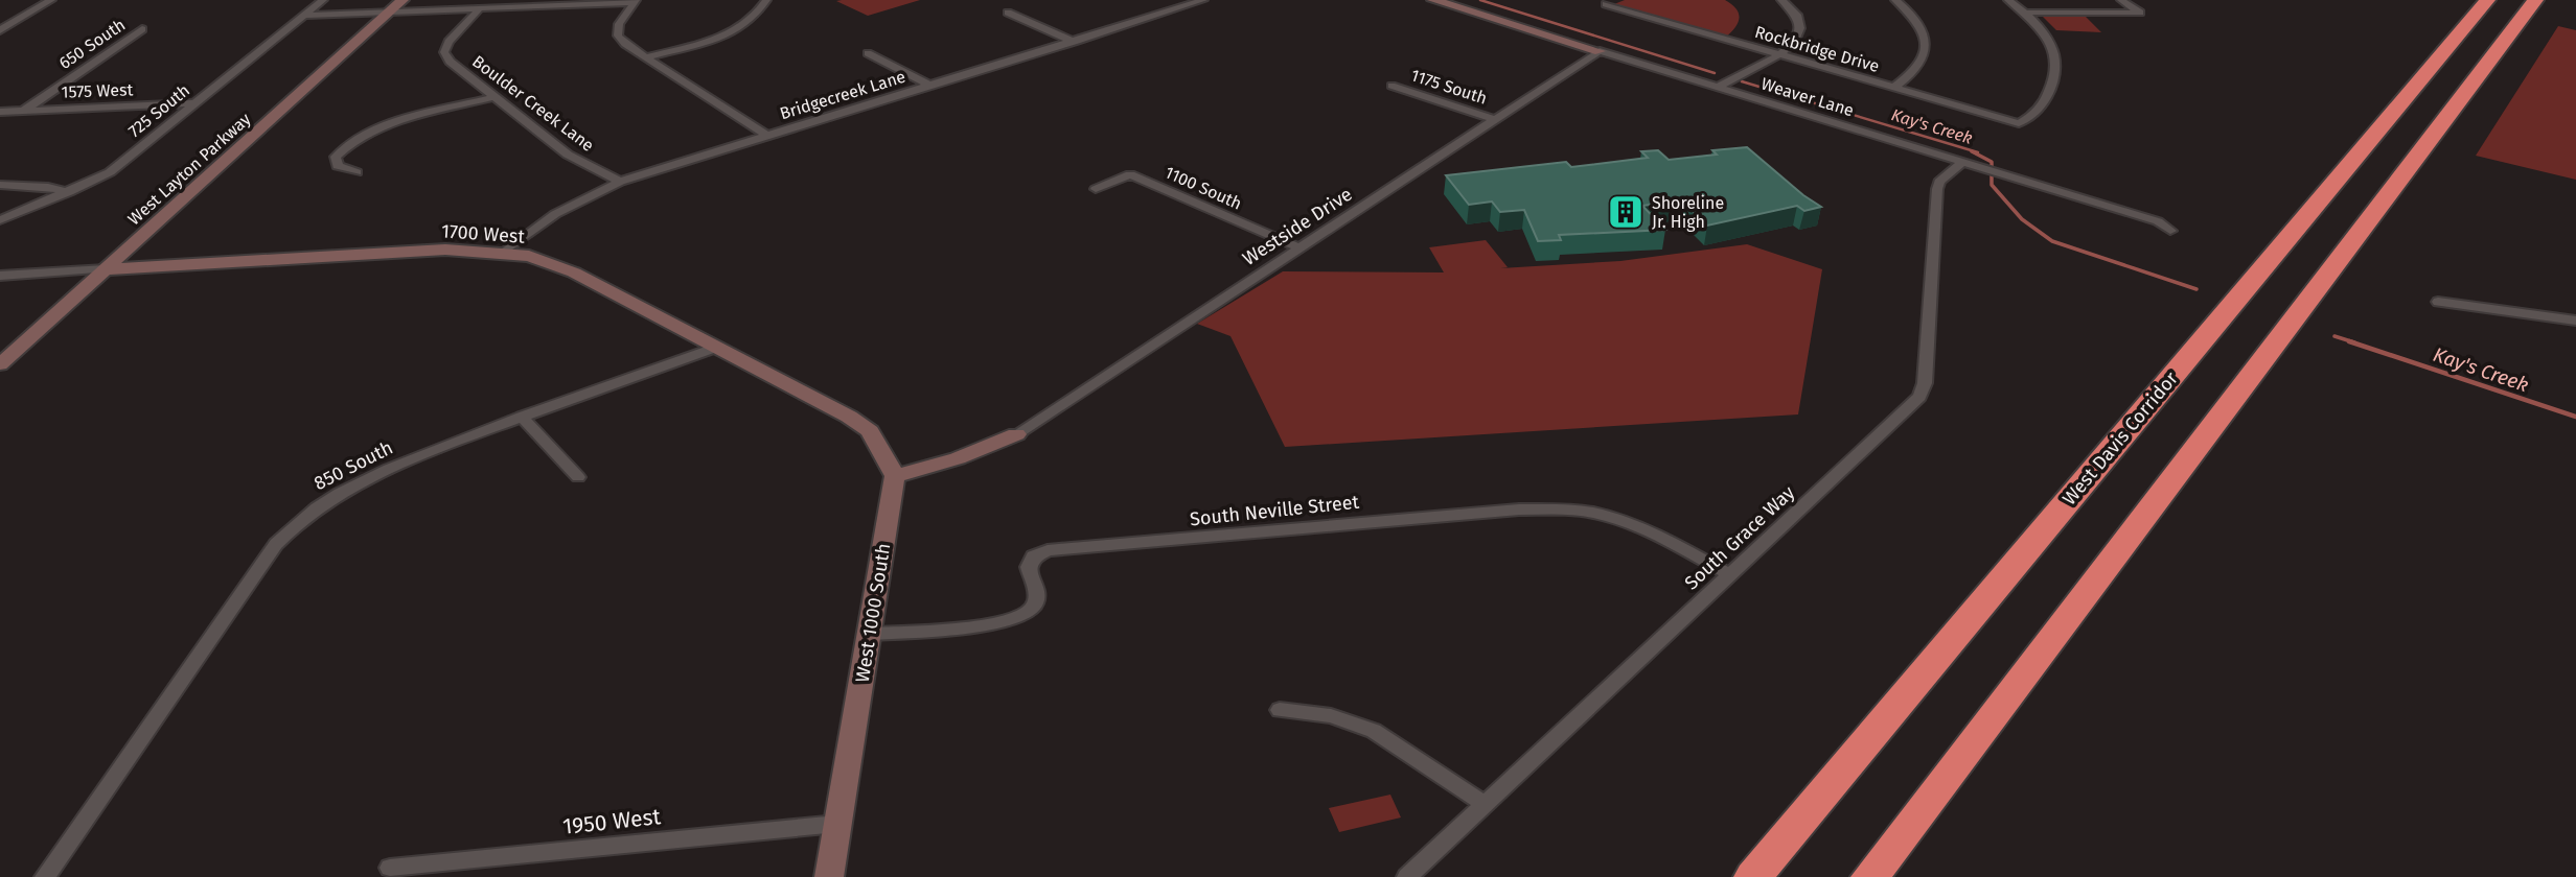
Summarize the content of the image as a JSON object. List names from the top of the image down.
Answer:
{
  "streets": {
    "highway": ["West Davis Corridor"],
    "street": [
      "650 South",
      "Rockbridge Drive",
      "1175 South",
      "1575 West",
      "Bridgecreek Lane",
      "Weaver Lane",
      "Boulder Creek Lane",
      "725 South",
      "West Layton Parkway",
      "1100 South",
      "Westside Drive",
      "1700 West",
      "850 South",
      "South Neville Street",
      "South Grace Way",
      "West 1000 South",
      "1950 West"
    ]
  },
  "crossings": [
    ["650 South", "1575 West"],
    ["1175 South", "Westside Drive"],
    ["1575 West", "725 South"],
    ["Bridgecreek Lane", "Boulder Creek Lane"],
    ["Bridgecreek Lane", "1700 West"],
    ["Weaver Lane", "Westside Drive"],
    ["Weaver Lane", "South Grace Way"],
    ["West Layton Parkway", "1700 West"],
    ["1100 South", "Westside Drive"],
    ["1700 West", "850 South"],
    ["1700 West", "West 1000 South"],
    ["South Neville Street", "South Grace Way"],
    ["South Neville Street", "West 1000 South"],
    ["West 1000 South", "1950 West"]
  ],
  "water": ["Kay's Creek"],
  "places": {
    "building": ["Shoreline Jr. High"]
  }
}
